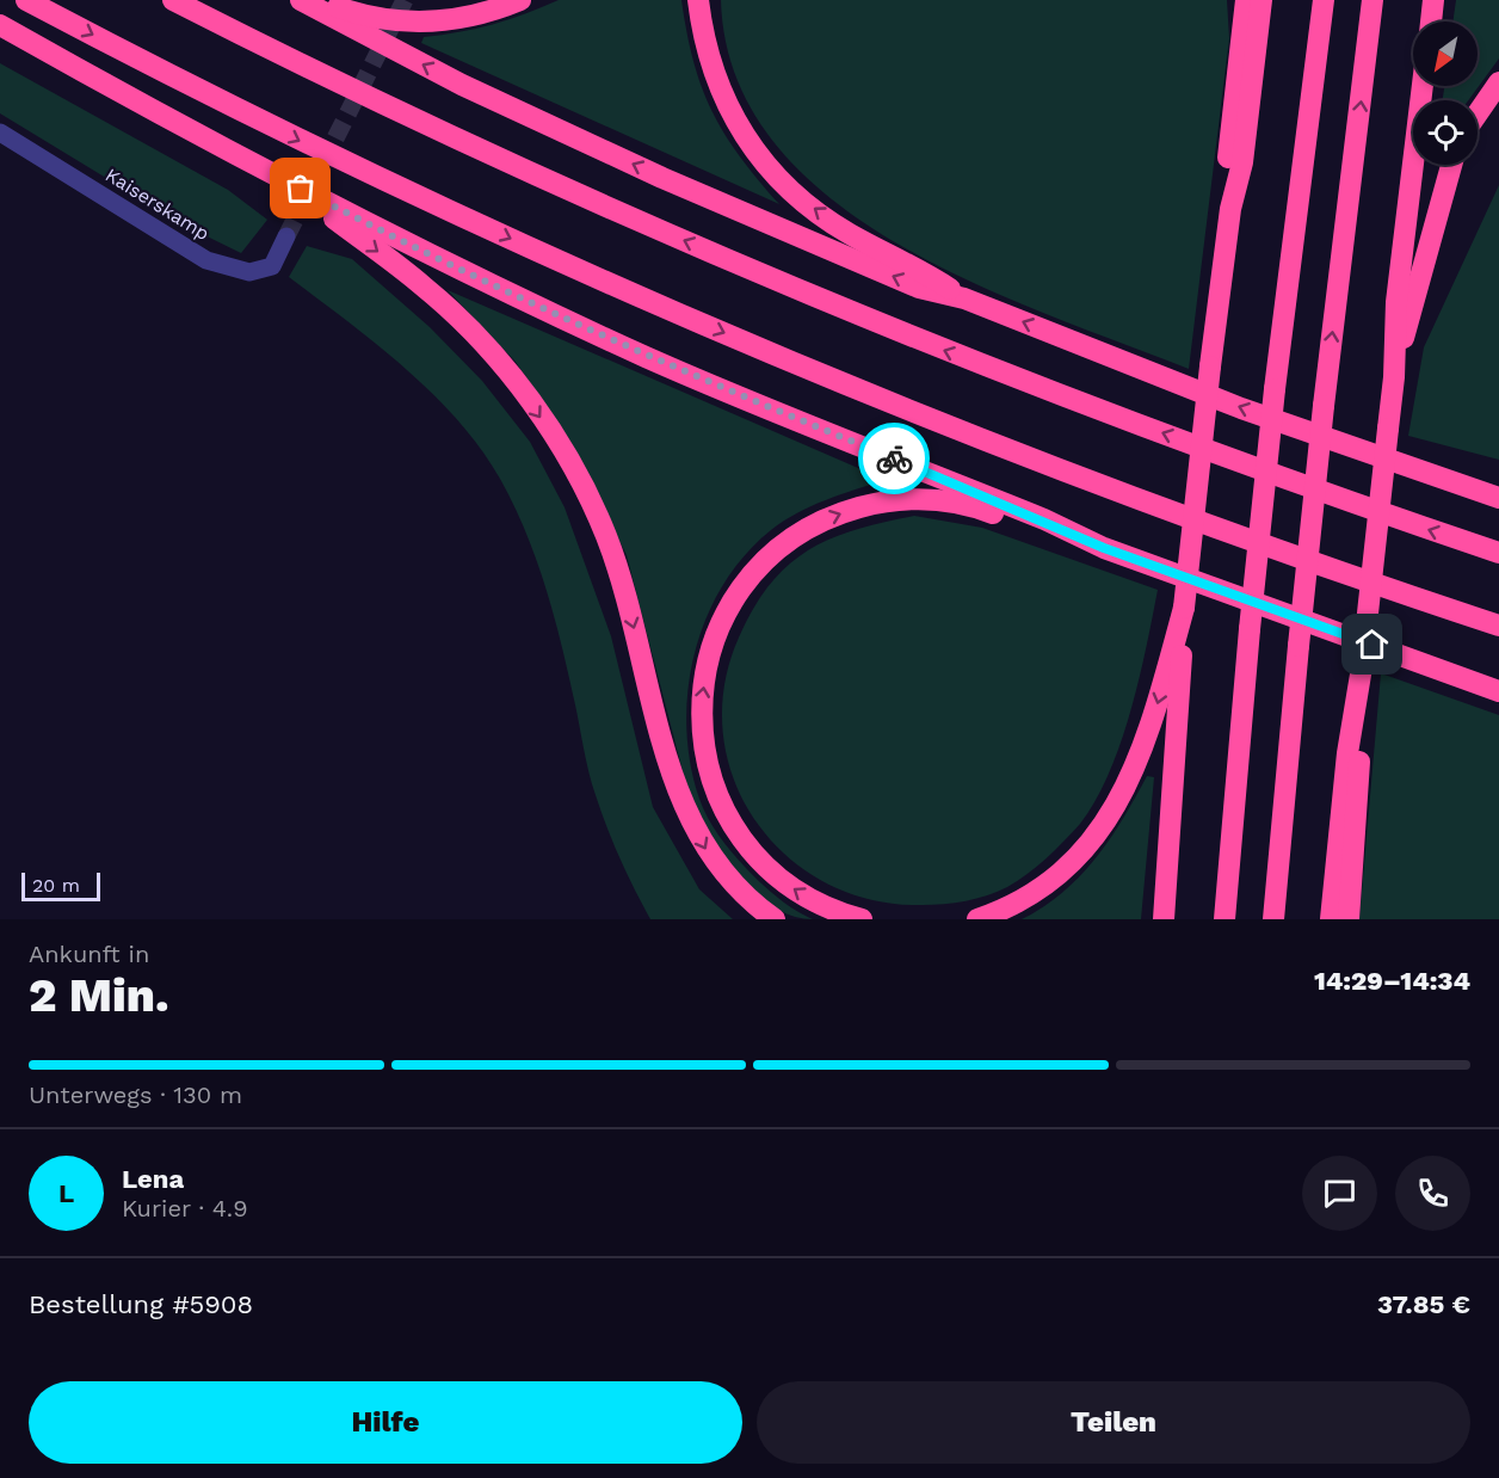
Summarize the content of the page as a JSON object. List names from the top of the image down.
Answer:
{
  "streets": {
    "street": ["Kaiserskamp"]
  },
  "scale_bar": "20 m",
  "north": "bottom left",
  "page": {
    "scale": "20 m",
    "heading": ["2 Min.", "Ankunft in", "14:29–14:34"],
    "panel": [
      "Lena",
      "Kurier · 4.9",
      "Bestellung #5908",
      "37.85 €"
    ],
    "bar": "Unterwegs · 130 m",
    "round": "L",
    "buttons": ["Hilfe", "Teilen"]
  }
}
